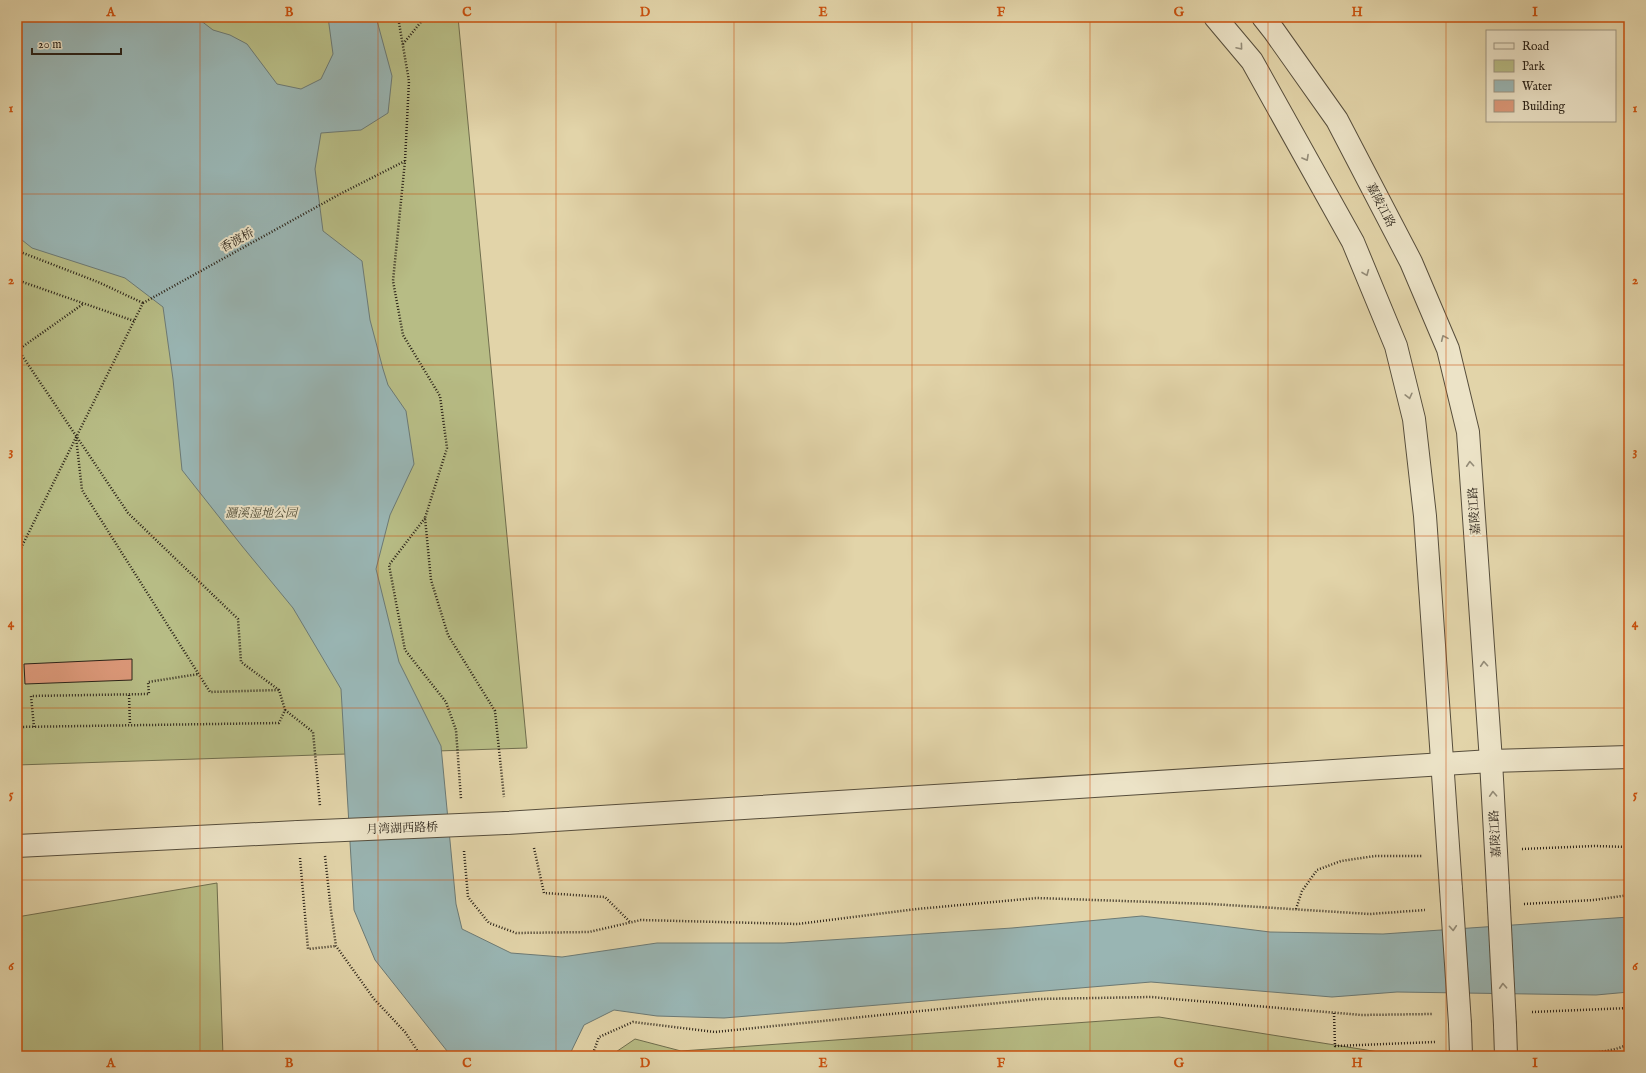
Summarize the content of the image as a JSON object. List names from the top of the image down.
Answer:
{
  "streets": {
    "street": ["嘉陵江路", "月湾湖西路桥"],
    "path": ["香渡桥"]
  },
  "crossings": [
    ["嘉陵江路", "月湾湖西路桥"]
  ],
  "parks": ["㶏溪湿地公园"],
  "legend": [
    "Road",
    "Park",
    "Water",
    "Building"
  ],
  "scale_bar": "20 m",
  "grid": {
    "columns": [
      "A",
      "B",
      "C",
      "D",
      "E",
      "F",
      "G",
      "H",
      "I"
    ],
    "rows": [
      "1",
      "2",
      "3",
      "4",
      "5",
      "6"
    ]
  }
}
